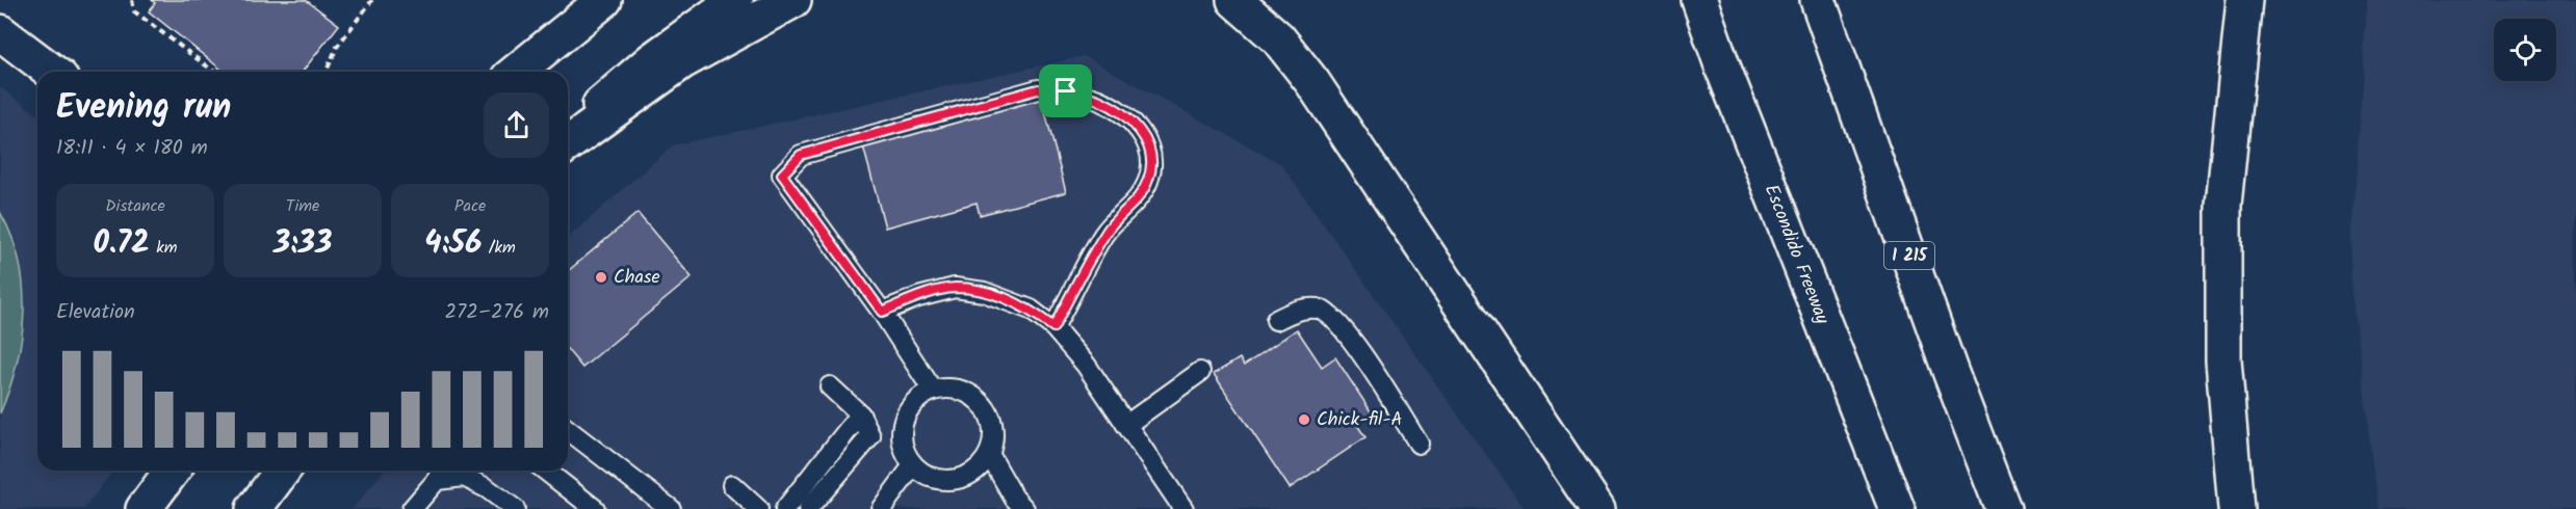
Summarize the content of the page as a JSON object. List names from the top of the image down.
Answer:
{
  "streets": {
    "main road": ["Escondido Freeway", "I 215"]
  },
  "places": ["Chase", "Chick-fil-A"],
  "page": {
    "heading": ["Evening run", "18:11 · 4 × 180 m"],
    "stats": [
      ["Distance", "0.72 km"],
      ["Time", "3:33"],
      ["Pace", "4:56 /km"]
    ],
    "chart": ["Elevation", "272–276 m"]
  }
}
